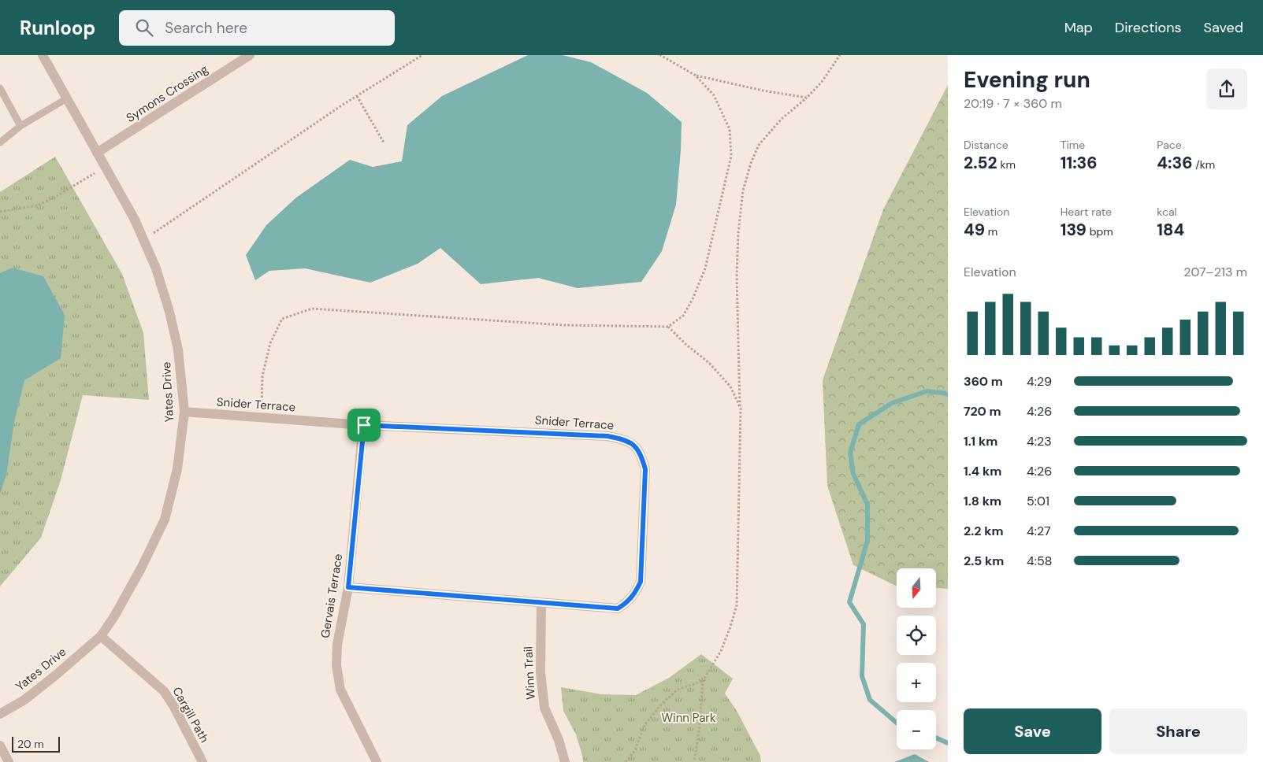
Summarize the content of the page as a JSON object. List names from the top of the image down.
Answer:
{
  "streets": {
    "street": [
      "Symons Crossing",
      "Yates Drive",
      "Snider Terrace",
      "Gervais Terrace",
      "Winn Trail",
      "Cargill Path"
    ]
  },
  "crossings": [
    ["Symons Crossing", "Yates Drive"],
    ["Yates Drive", "Snider Terrace"],
    ["Yates Drive", "Cargill Path"],
    ["Snider Terrace", "Gervais Terrace"],
    ["Snider Terrace", "Winn Trail"]
  ],
  "parks": ["Winn Park"],
  "scale_bar": "20 m",
  "north": "bottom",
  "page": {
    "header": "Runloop",
    "search": "Search here",
    "nav": ["Map", "Directions", "Saved"],
    "heading": ["Evening run", "20:19 · 7 × 360 m"],
    "stats": [
      ["Distance", "2.52 km"],
      ["Time", "11:36"],
      ["Pace", "4:36 /km"],
      ["Elevation", "49 m"],
      ["Heart rate", "139 bpm"],
      ["kcal", "184"]
    ],
    "chart": ["Elevation", "207–213 m"],
    "list": [
      {
        "name": "360 m",
        "note": "4:29"
      },
      {
        "name": "720 m",
        "note": "4:26"
      },
      {
        "name": "1.1 km",
        "note": "4:23"
      },
      {
        "name": "1.4 km",
        "note": "4:26"
      },
      {
        "name": "1.8 km",
        "note": "5:01"
      },
      {
        "name": "2.2 km",
        "note": "4:27"
      },
      {
        "name": "2.5 km",
        "note": "4:58"
      }
    ],
    "map_buttons": ["+", "−"],
    "buttons": ["Save", "Share"],
    "scale": "20 m"
  }
}
